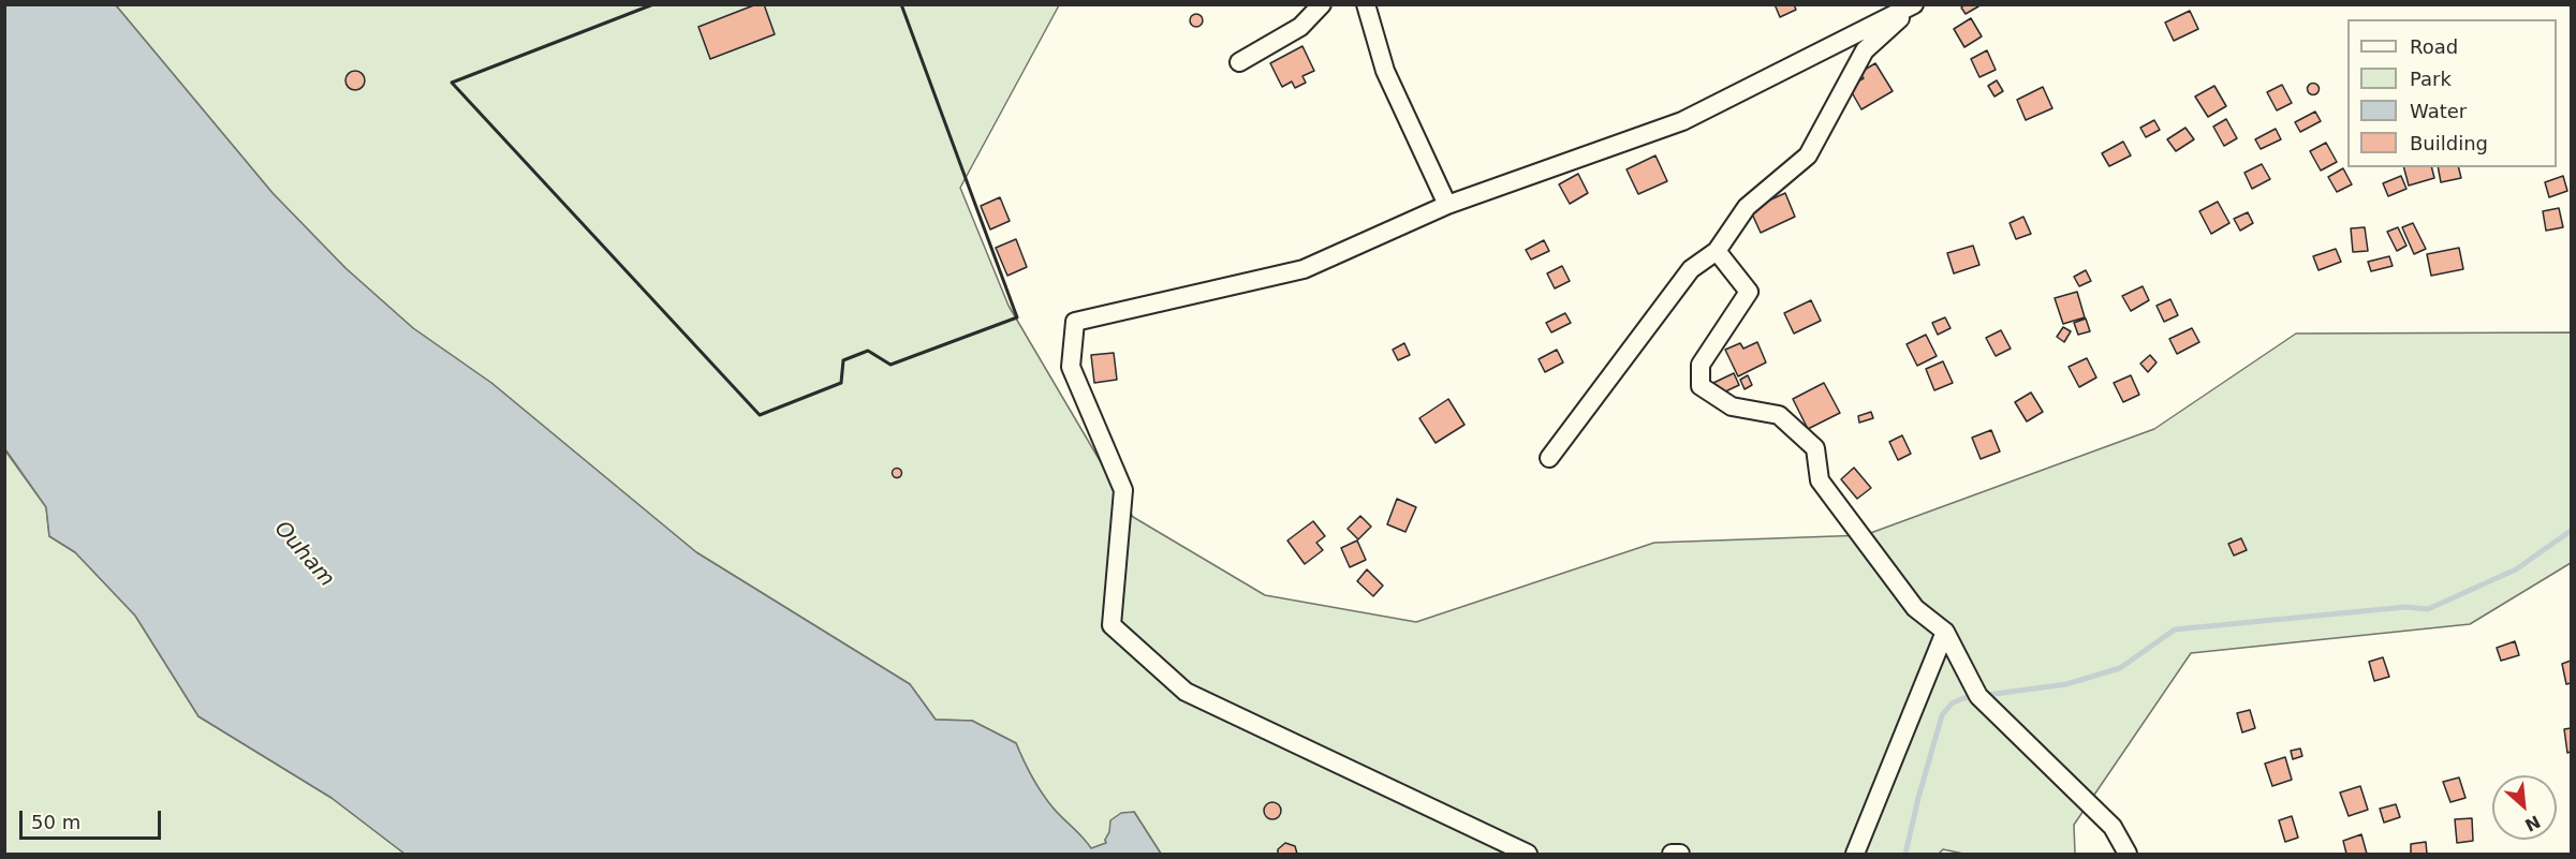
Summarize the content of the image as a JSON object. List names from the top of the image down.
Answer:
{
  "water": ["Ouham"],
  "legend": [
    "Road",
    "Park",
    "Water",
    "Building"
  ],
  "scale_bar": "50 m",
  "north": "bottom right"
}
